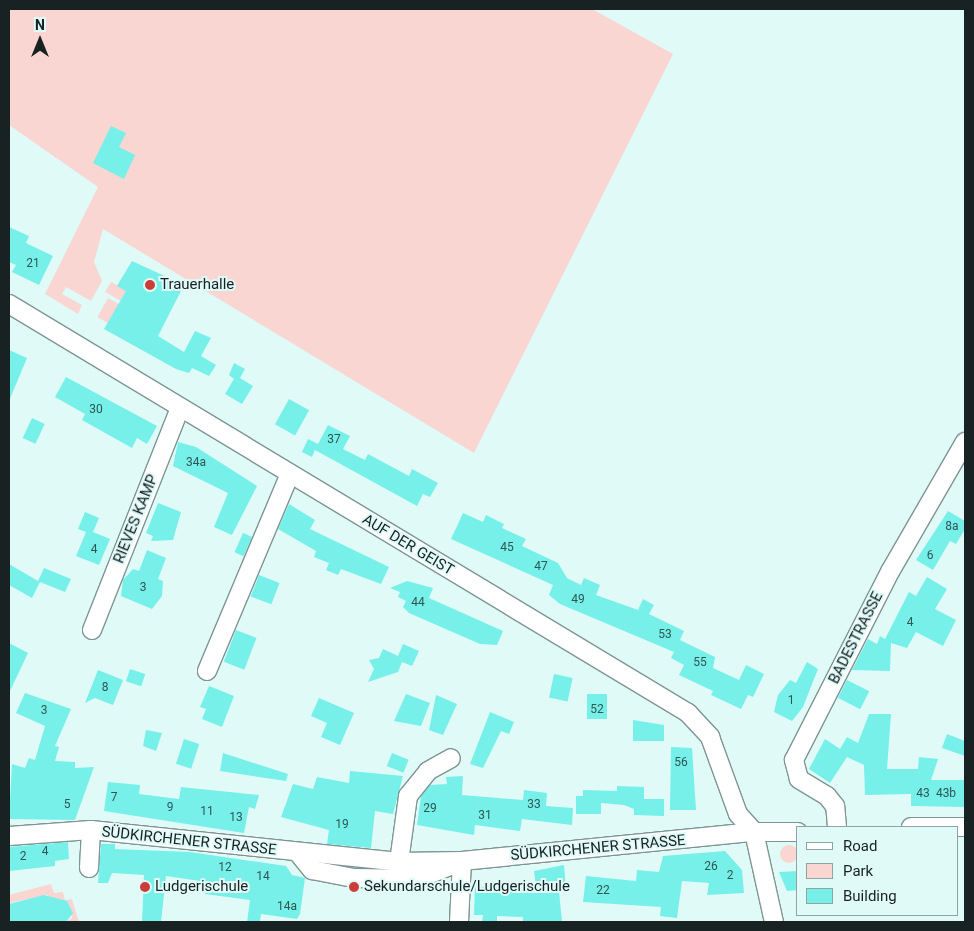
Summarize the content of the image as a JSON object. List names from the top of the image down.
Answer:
{
  "streets": {
    "street": [
      "RIEVES KAMP",
      "AUF DER GEIST",
      "BADESTRASSE",
      "SÜDKIRCHENER STRASSE"
    ]
  },
  "crossings": [
    ["RIEVES KAMP", "AUF DER GEIST"],
    ["AUF DER GEIST", "SÜDKIRCHENER STRASSE"]
  ],
  "places": ["Trauerhalle", "Ludgerischule", "Sekundarschule/Ludgerischule"],
  "house_numbers": [
    "21",
    "30",
    "37",
    "34a",
    "8a",
    "45",
    "4",
    "6",
    "47",
    "3",
    "49",
    "44",
    "4",
    "53",
    "55",
    "8",
    "1",
    "52",
    "3",
    "56",
    "43",
    "43b",
    "7",
    "5",
    "33",
    "9",
    "29",
    "11",
    "31",
    "13",
    "19",
    "4",
    "2",
    "26",
    "12",
    "2",
    "14",
    "22",
    "14a"
  ],
  "legend": ["Road", "Park", "Building"],
  "north": "top"
}
